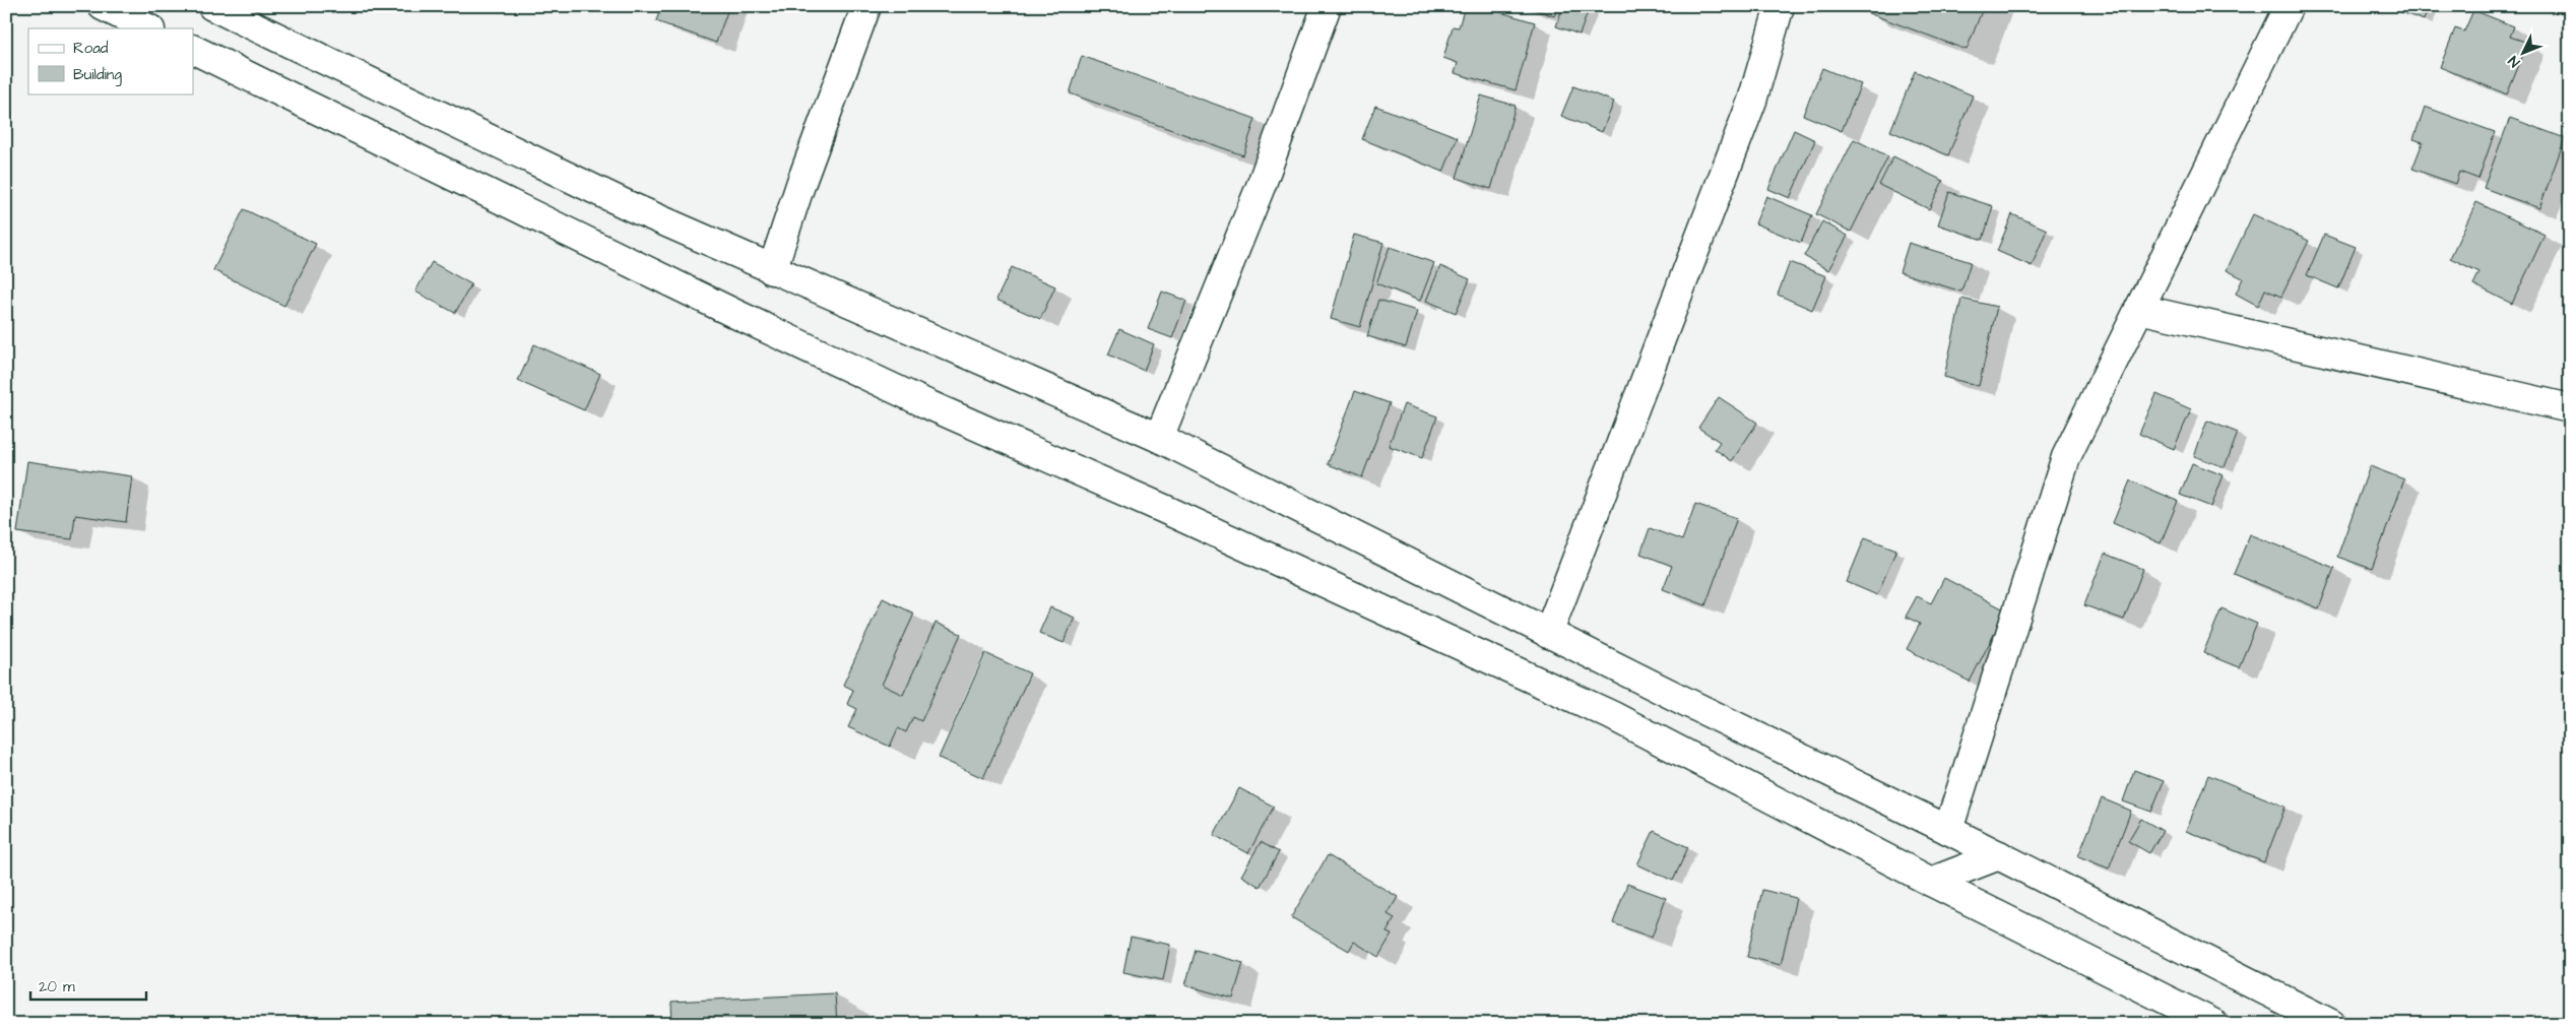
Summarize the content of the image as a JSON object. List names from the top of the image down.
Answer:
{
  "legend": ["Road", "Building"],
  "scale_bar": "20 m",
  "north": "bottom left"
}
